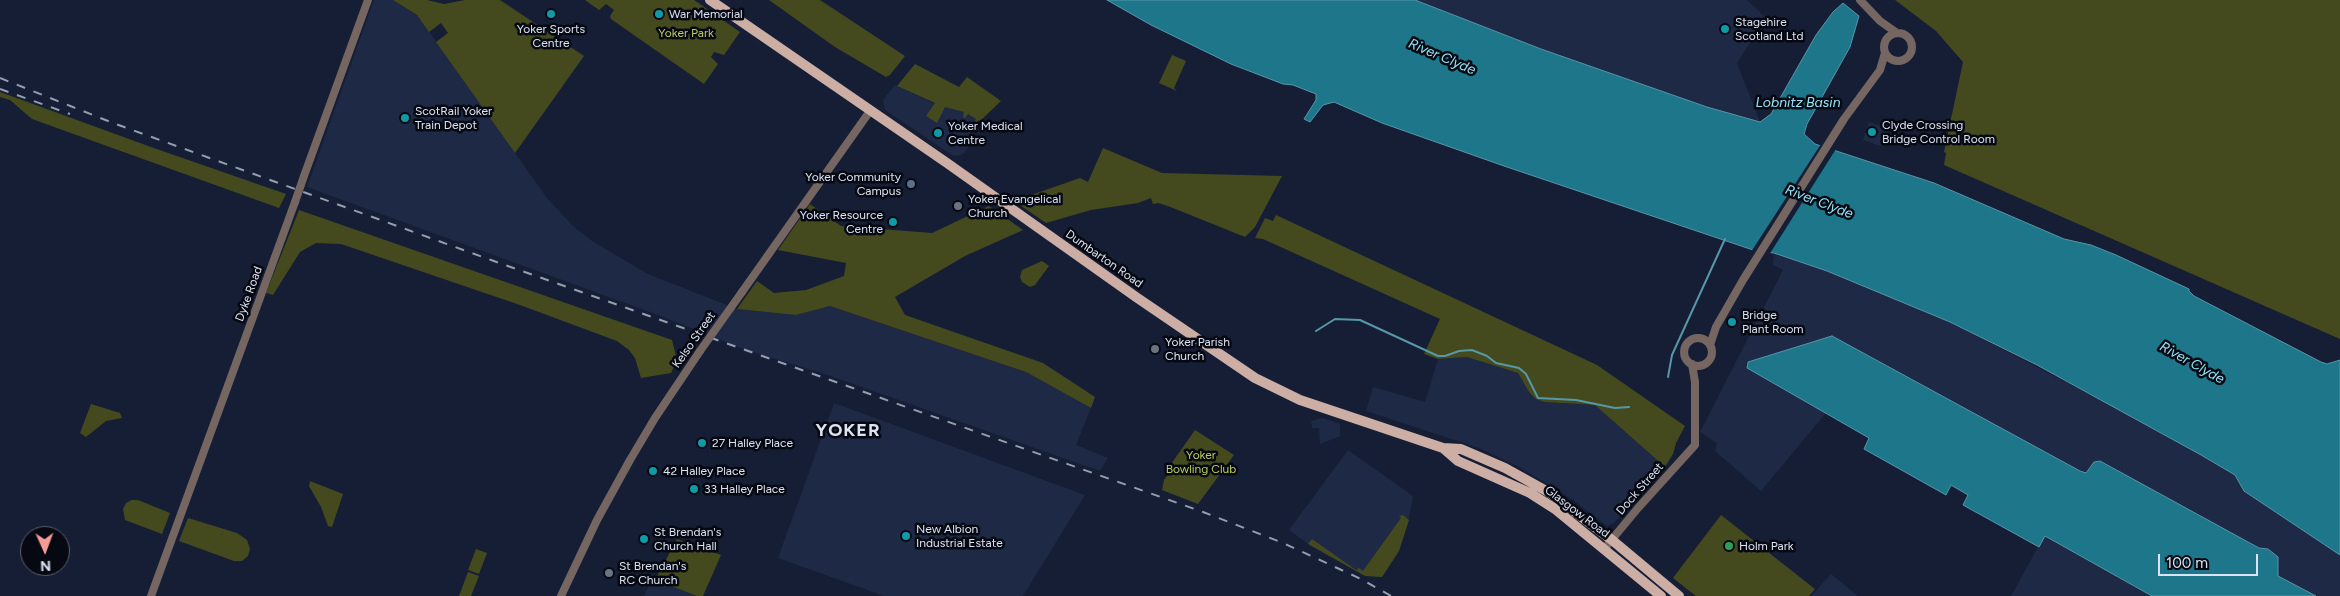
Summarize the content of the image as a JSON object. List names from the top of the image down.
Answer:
{
  "streets": {
    "main road": ["Dumbarton Road", "Glasgow Road"],
    "street": ["Dyke Road", "Kelso Street", "Dock Street"]
  },
  "crossings": [
    ["Dumbarton Road", "Kelso Street"],
    ["Dumbarton Road", "Glasgow Road"],
    ["Dock Street", "Glasgow Road"]
  ],
  "districts": ["YOKER"],
  "water": ["River Clyde", "Lobnitz Basin"],
  "parks": ["Yoker Park", "Yoker Bowling Club"],
  "places": [
    "Yoker Sports Centre",
    "War Memorial",
    "Stagehire Scotland Ltd",
    "ScotRail Yoker Train Depot",
    "Clyde Crossing Bridge Control Room",
    "Yoker Medical Centre",
    "Yoker Community Campus",
    "Yoker Evangelical Church",
    "Yoker Resource Centre",
    "Bridge Plant Room",
    "Yoker Parish Church",
    "27 Halley Place",
    "42 Halley Place",
    "33 Halley Place",
    "New Albion Industrial Estate",
    "St Brendan's Church Hall",
    "Holm Park",
    "St Brendan's RC Church"
  ],
  "scale_bar": "100 m",
  "north": "bottom"
}
